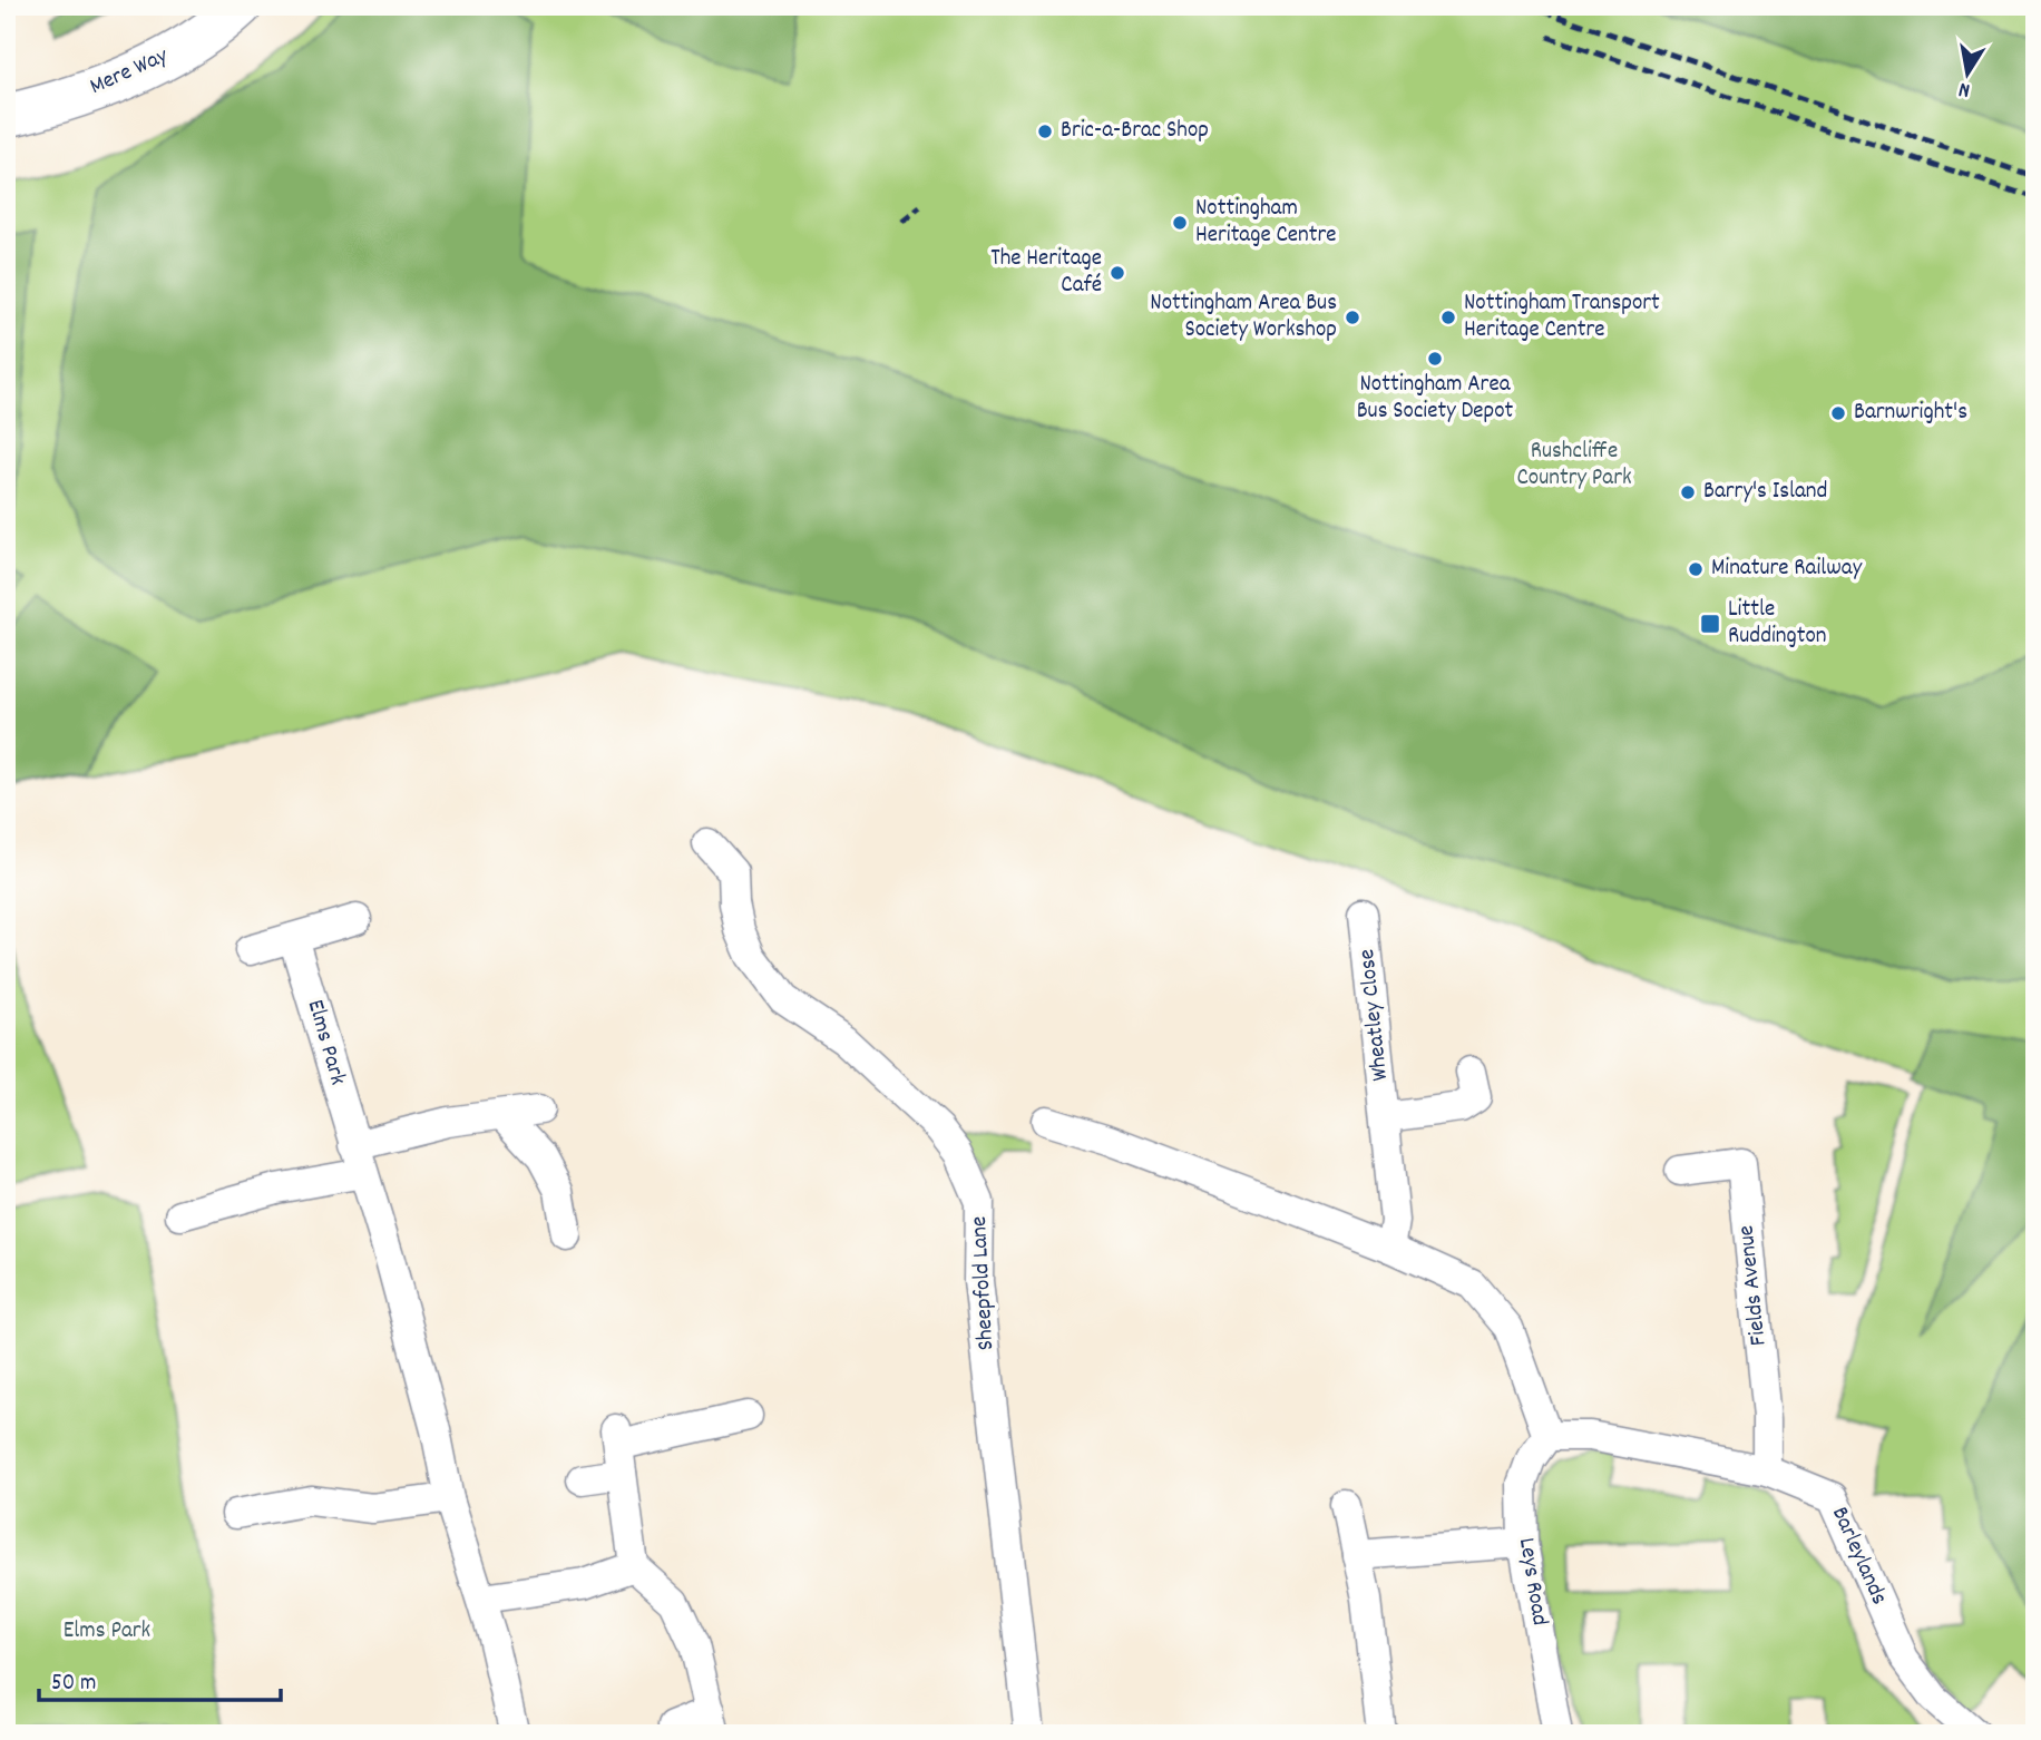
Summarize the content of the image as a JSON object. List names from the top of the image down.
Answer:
{
  "streets": {
    "street": [
      "Mere Way",
      "Wheatley Close",
      "Elms Park",
      "Sheepfold Lane",
      "Fields Avenue",
      "Barleylands",
      "Leys Road"
    ]
  },
  "crossings": [
    ["Fields Avenue", "Barleylands"],
    ["Barleylands", "Leys Road"]
  ],
  "parks": ["Rushcliffe Country Park", "Elms Park"],
  "places": {
    "other": [
      "Bric-a-Brac Shop",
      "Nottingham Heritage Centre",
      "The Heritage Café",
      "Nottingham Area Bus Society Workshop",
      "Nottingham Transport Heritage Centre",
      "Nottingham Area Bus Society Depot",
      "Barnwright's",
      "Barry's Island",
      "Minature Railway"
    ],
    "transit": ["Little Ruddington"]
  },
  "scale_bar": "50 m",
  "north": "bottom"
}
